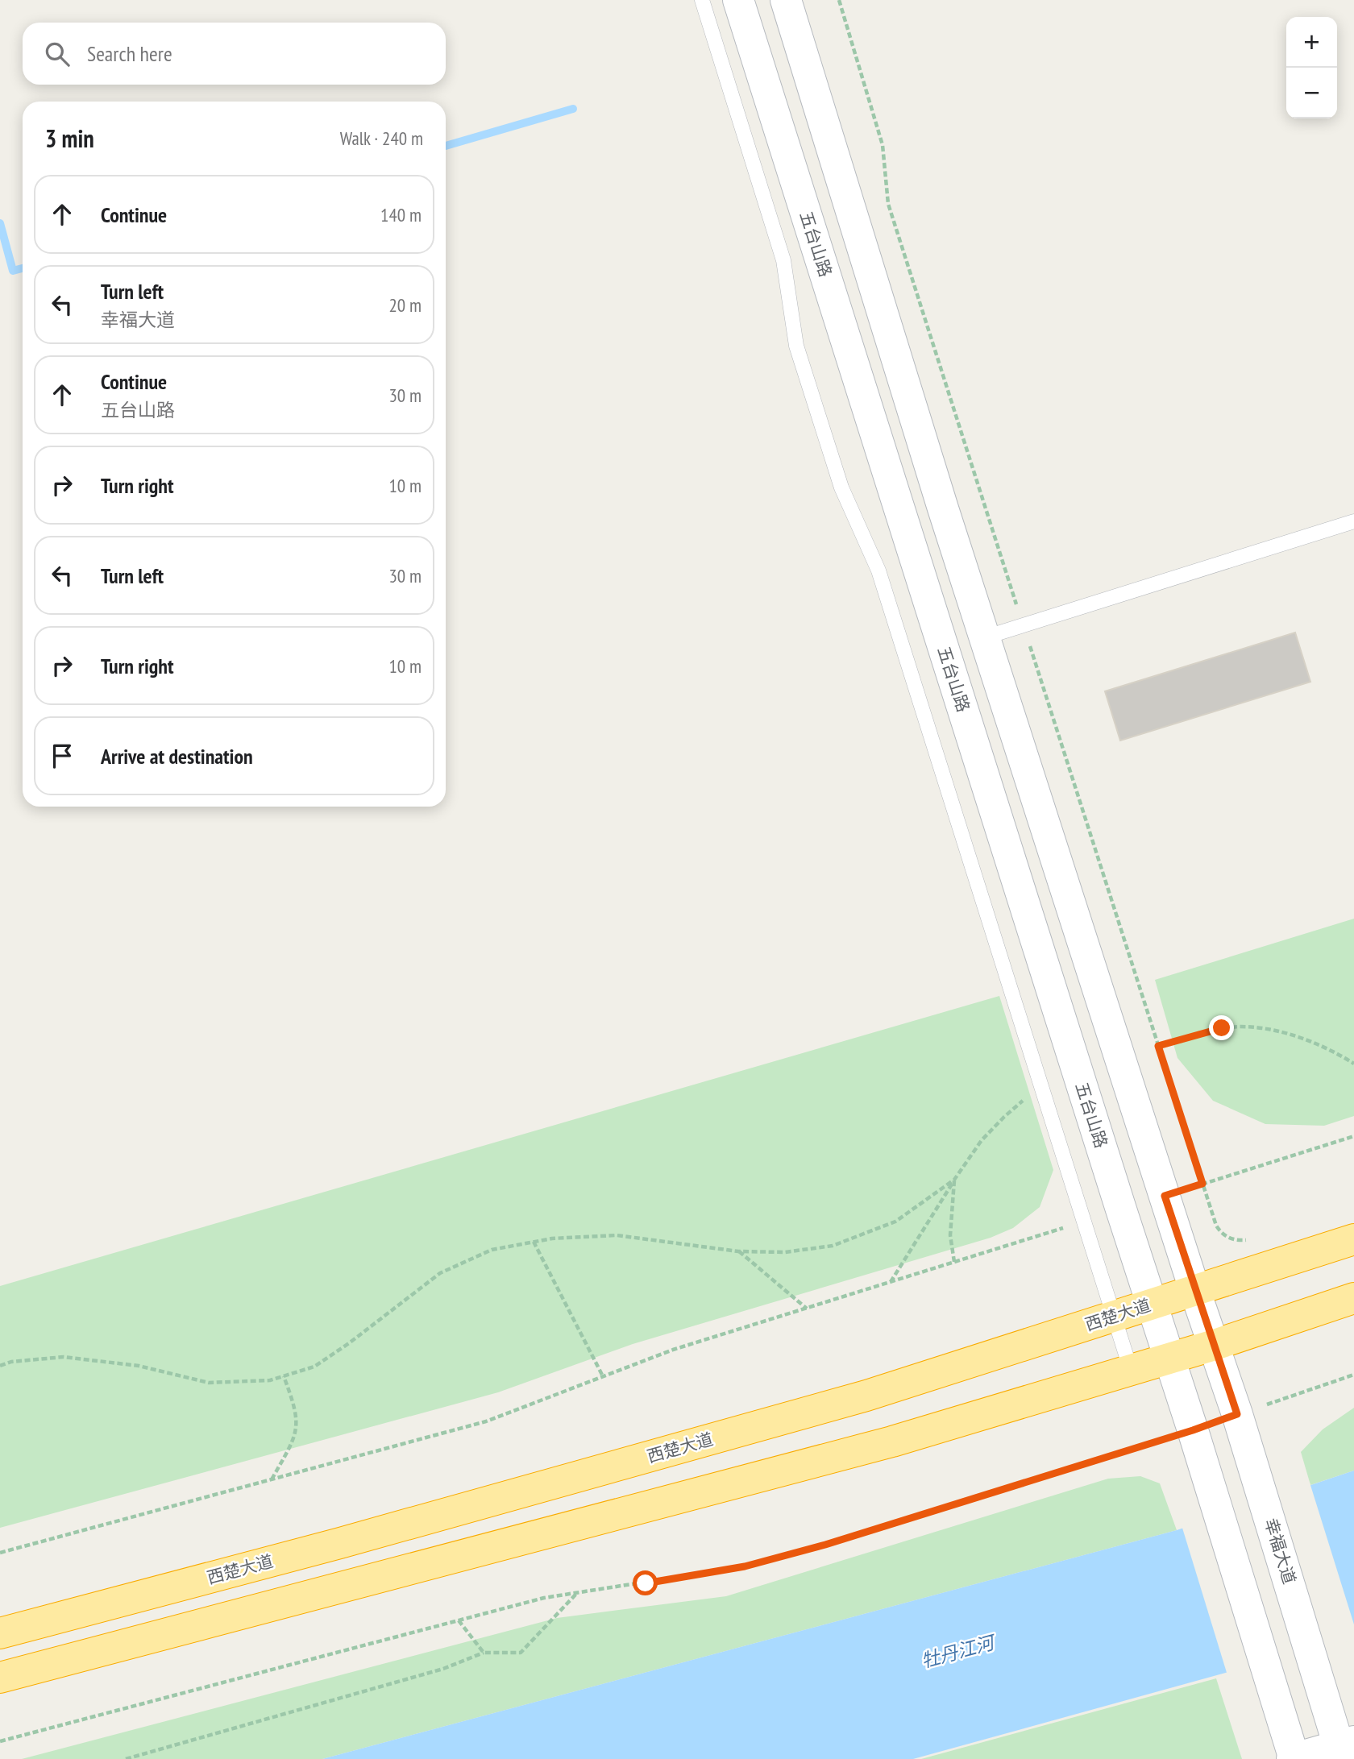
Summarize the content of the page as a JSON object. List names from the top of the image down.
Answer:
{
  "streets": {
    "highway": ["西楚大道"],
    "main road": ["五台山路", "幸福大道"]
  },
  "crossings": [
    ["五台山路", "西楚大道"]
  ],
  "water": ["牡丹江河"],
  "page": {
    "map_buttons": ["+", "−"],
    "search": "Search here",
    "heading": ["3 min", "Walk · 240 m"],
    "list": [
      ["Continue", "140 m"],
      ["Turn left", "幸福大道", "20 m"],
      ["Continue", "五台山路", "30 m"],
      ["Turn right", "10 m"],
      ["Turn left", "30 m"],
      ["Turn right", "10 m"],
      "Arrive at destination"
    ]
  }
}
